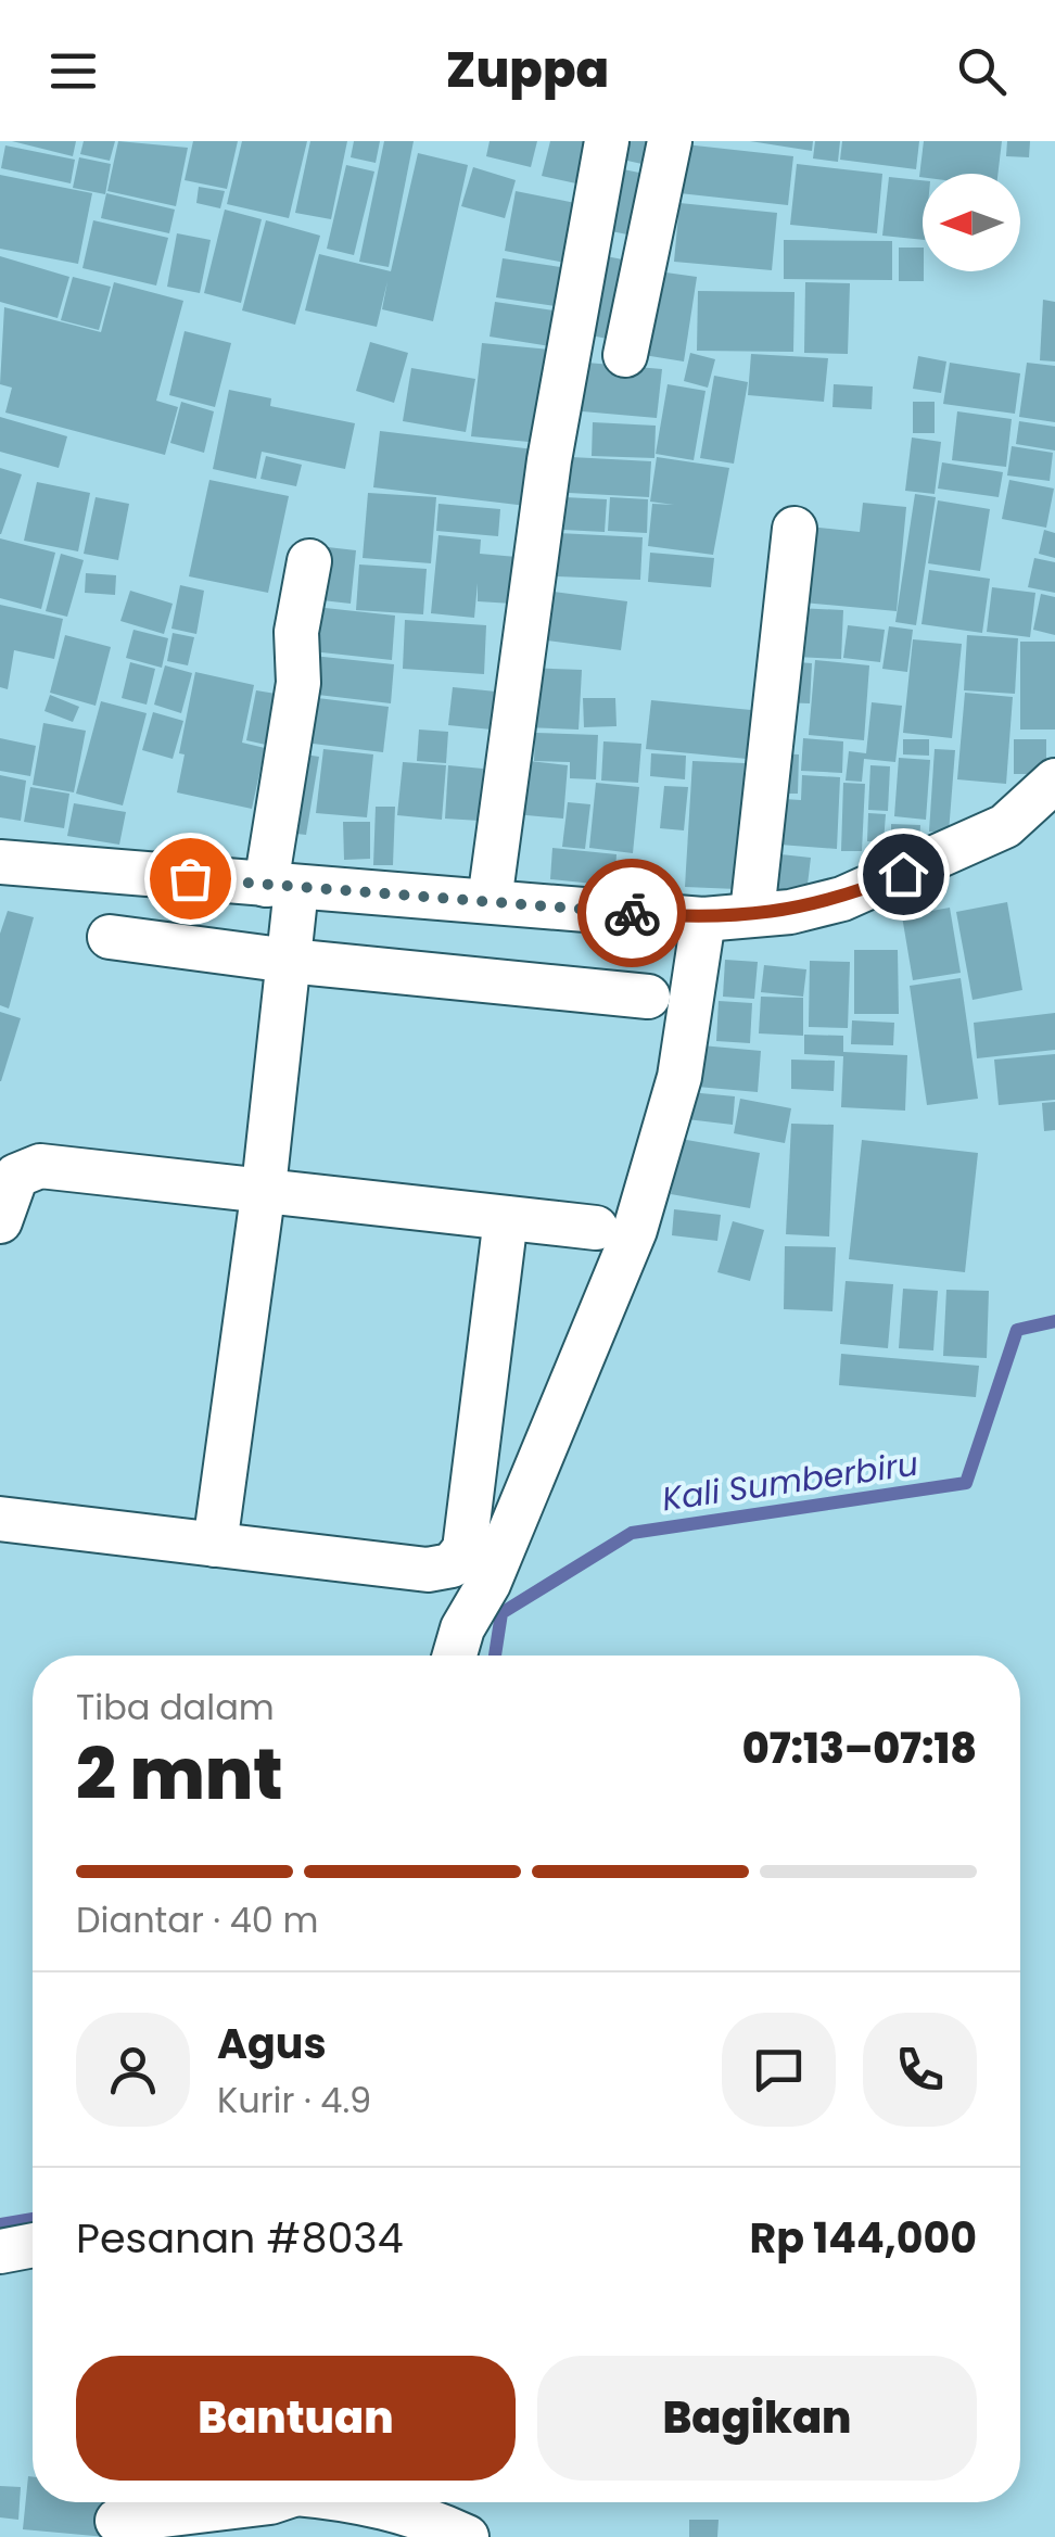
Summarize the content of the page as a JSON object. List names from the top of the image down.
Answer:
{
  "water": ["Kali Sumberbiru"],
  "north": "left",
  "page": {
    "header": "Zuppa",
    "heading": ["2 mnt", "Tiba dalam", "07:13–07:18"],
    "panel": [
      "Agus",
      "Kurir · 4.9",
      "Pesanan #8034",
      "Rp 144,000"
    ],
    "bar": "Diantar · 40 m",
    "buttons": ["Bantuan", "Bagikan"]
  }
}
